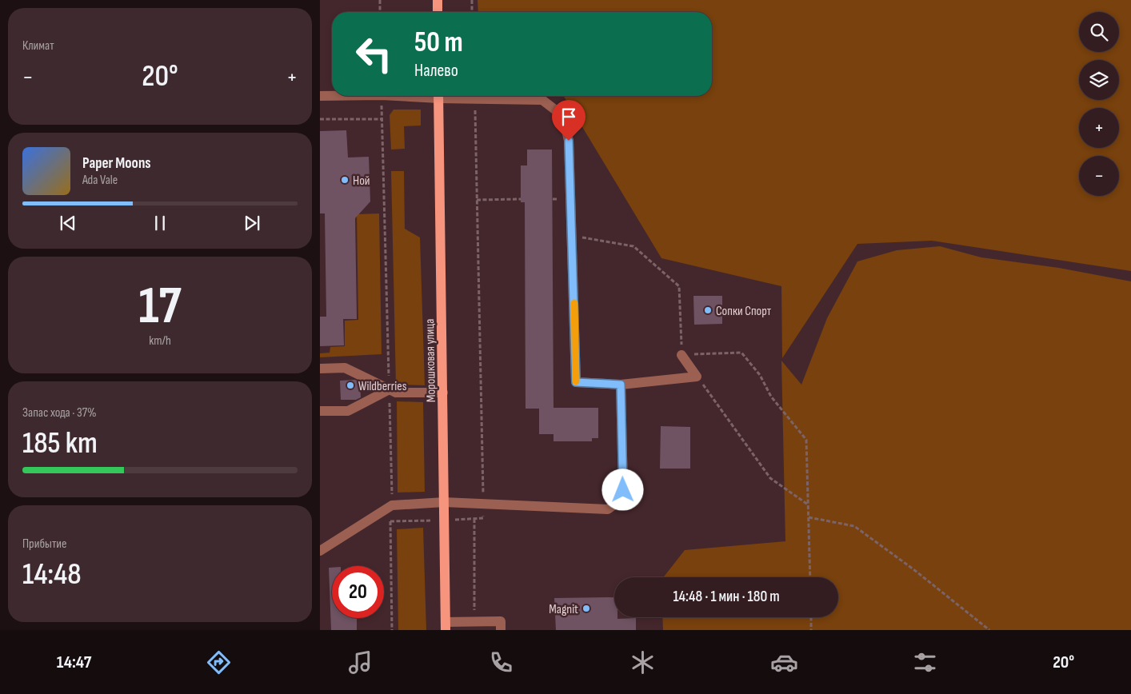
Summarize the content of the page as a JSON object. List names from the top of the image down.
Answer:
{
  "streets": {
    "main road": ["Морошковая улица"]
  },
  "places": [
    "Ной",
    "Сопки Спорт",
    "Wildberriеs",
    "Magnit"
  ],
  "page": {
    "tile": [
      "Климат",
      ["17", "km/h"],
      ["Запас хода · 37%", "185 km"],
      ["Прибытие", "14:48"]
    ],
    "map_buttons": ["+", "−"],
    "turn": ["50 m", "Налево"],
    "heat": ["−", "20°", "+"],
    "song": ["Paper Moons", "Ada Vale"],
    "limit": "20",
    "trip": "14:48 · 1 мин · 180 m",
    "tabs": ["14:47", "20°"]
  }
}
